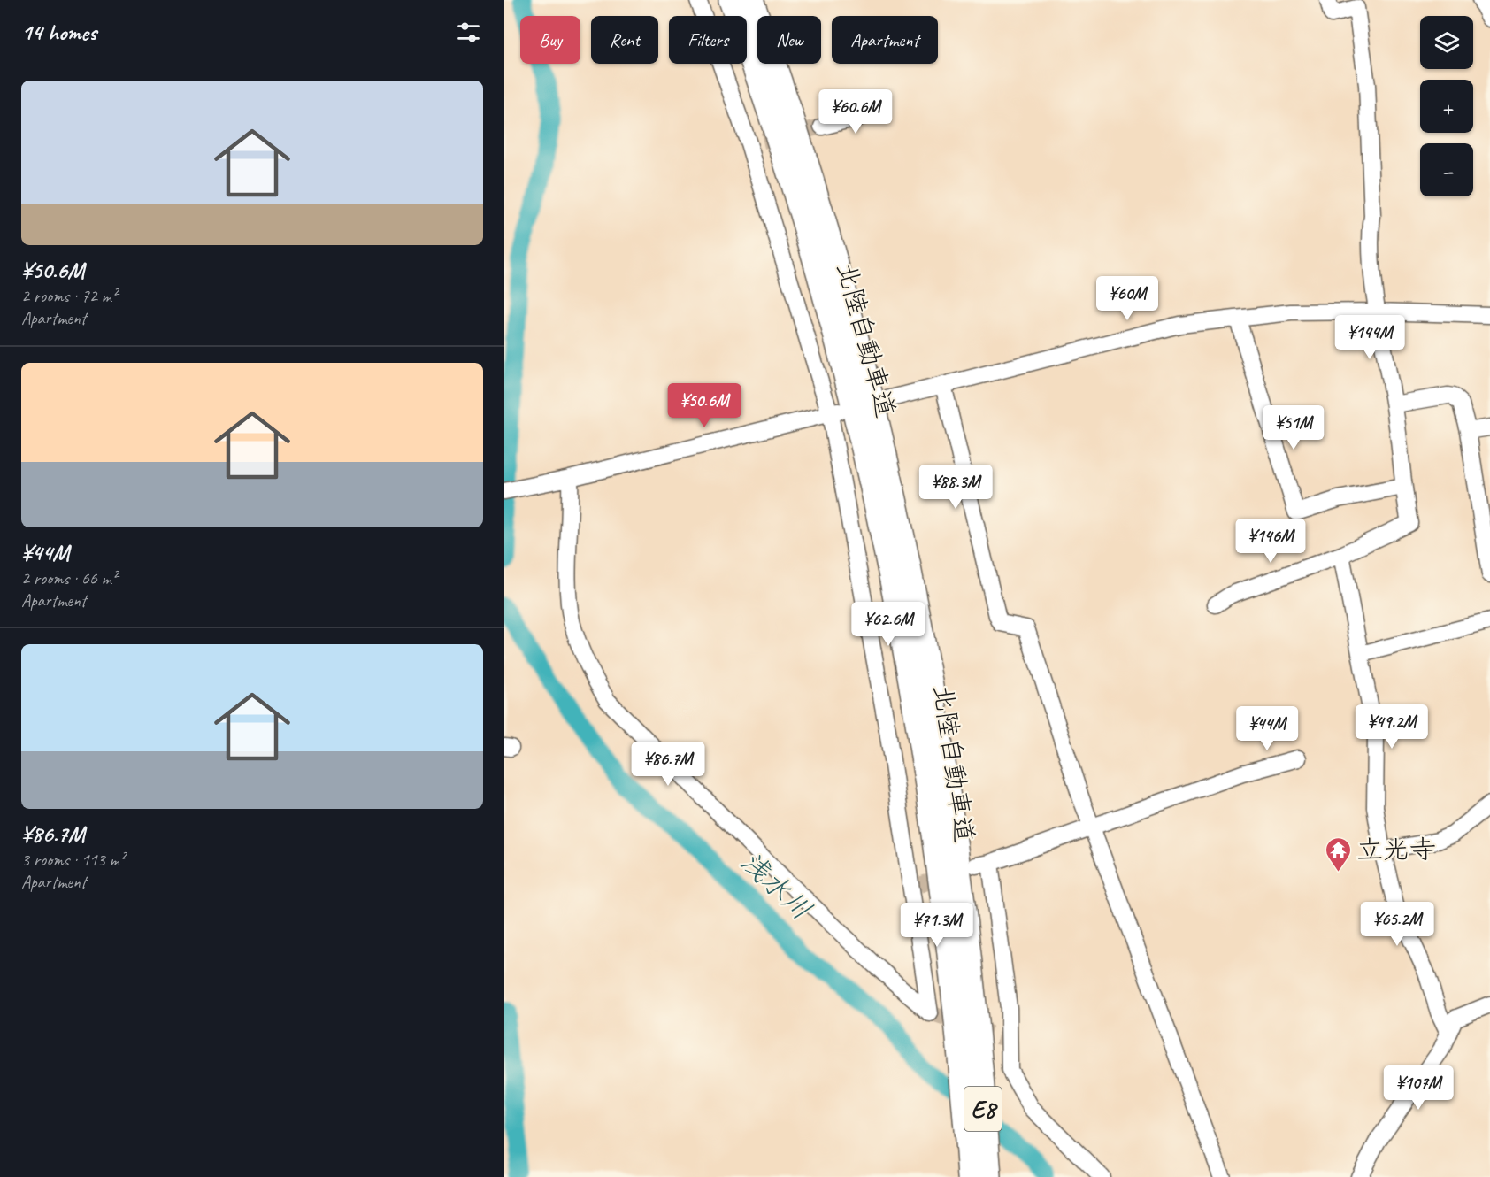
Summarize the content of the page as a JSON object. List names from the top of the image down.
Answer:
{
  "streets": {
    "highway": ["北陸自動車道", "E8"]
  },
  "water": ["浅水川"],
  "places": {
    "temple": ["立光寺"]
  },
  "page": {
    "heading": "14 homes",
    "map_buttons": ["+", "−"],
    "chip": [
      "Buy",
      "Rent",
      "Filters",
      "New",
      "Apartment"
    ],
    "list": [
      {
        "name": "¥50.6M",
        "note": "2 rooms · 72 m² · Apartment"
      },
      {
        "name": "¥44M",
        "note": "2 rooms · 66 m² · Apartment"
      },
      {
        "name": "¥86.7M",
        "note": "3 rooms · 113 m² · Apartment"
      }
    ],
    "price": [
      "¥60.6M",
      "¥60M",
      "¥144M",
      "¥50.6M",
      "¥51M",
      "¥88.3M",
      "¥146M",
      "¥62.6M",
      "¥49.2M",
      "¥44M",
      "¥86.7M",
      "¥65.2M",
      "¥71.3M",
      "¥107M"
    ]
  }
}
